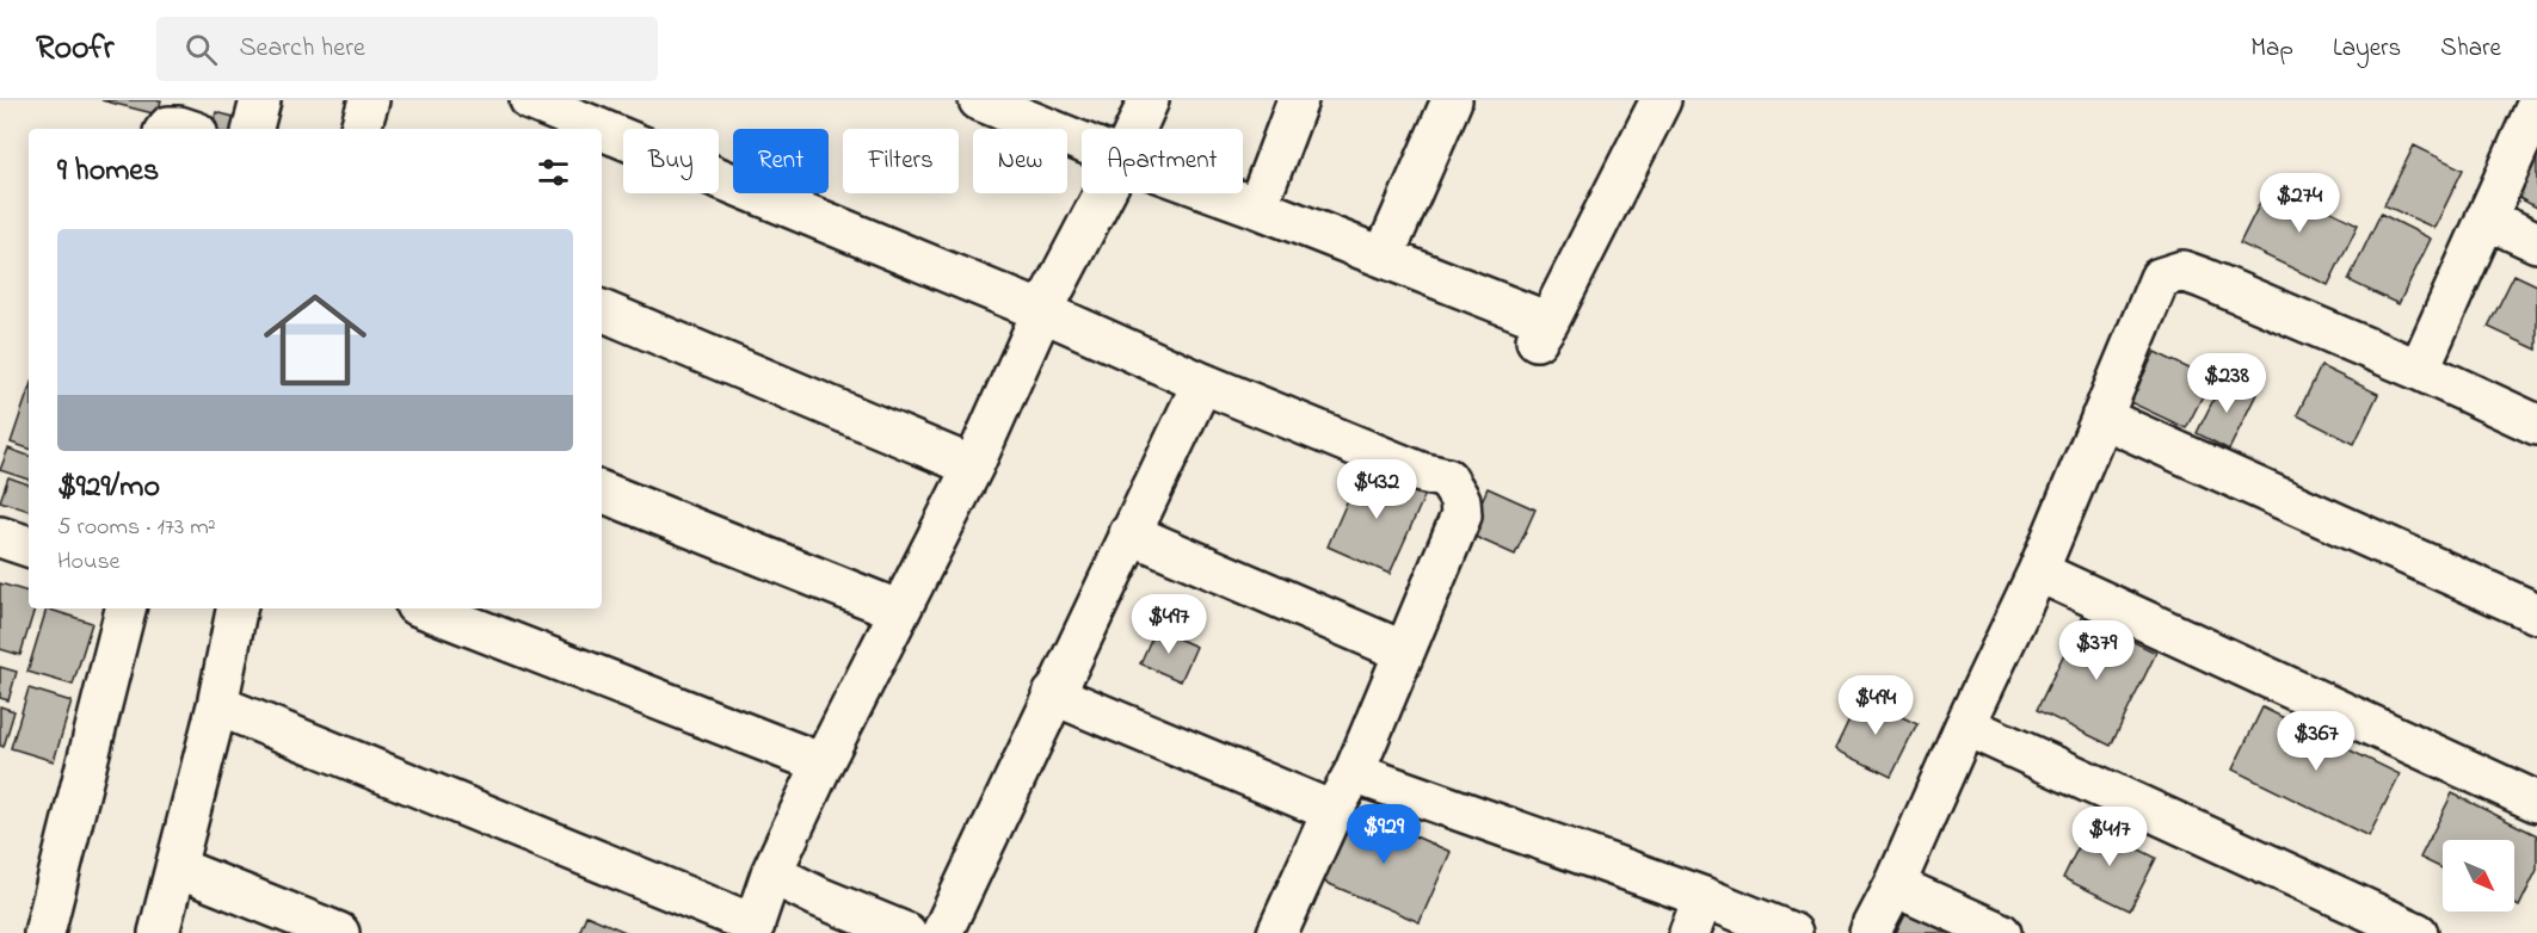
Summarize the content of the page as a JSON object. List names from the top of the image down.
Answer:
{
  "north": "bottom right",
  "page": {
    "header": "Roofr",
    "search": "Search here",
    "nav": ["Map", "Layers", "Share"],
    "chip": [
      "Buy",
      "Rent",
      "Filters",
      "New",
      "Apartment"
    ],
    "heading": "9 homes",
    "price": [
      "$274",
      "$238",
      "$432",
      "$497",
      "$379",
      "$494",
      "$367",
      "$929",
      "$417"
    ],
    "list": [
      {
        "name": "$929/mo",
        "note": "5 rooms · 173 m² · House"
      }
    ]
  }
}
